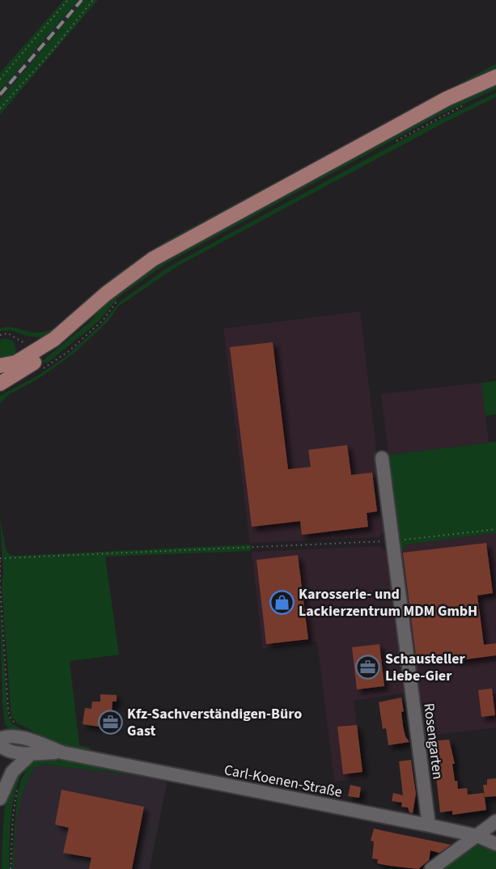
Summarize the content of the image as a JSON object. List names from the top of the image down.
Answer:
{
  "streets": {
    "street": ["Rosengarten", "Carl-Koenen-Straße"]
  },
  "crossings": [
    ["Rosengarten", "Carl-Koenen-Straße"]
  ],
  "places": {
    "shop": ["Karosserie- und Lackierzentrum MDM GmbH"],
    "office": ["Schausteller Liebe-Gier", "Kfz-Sachverständigen-Büro Gast"]
  }
}
